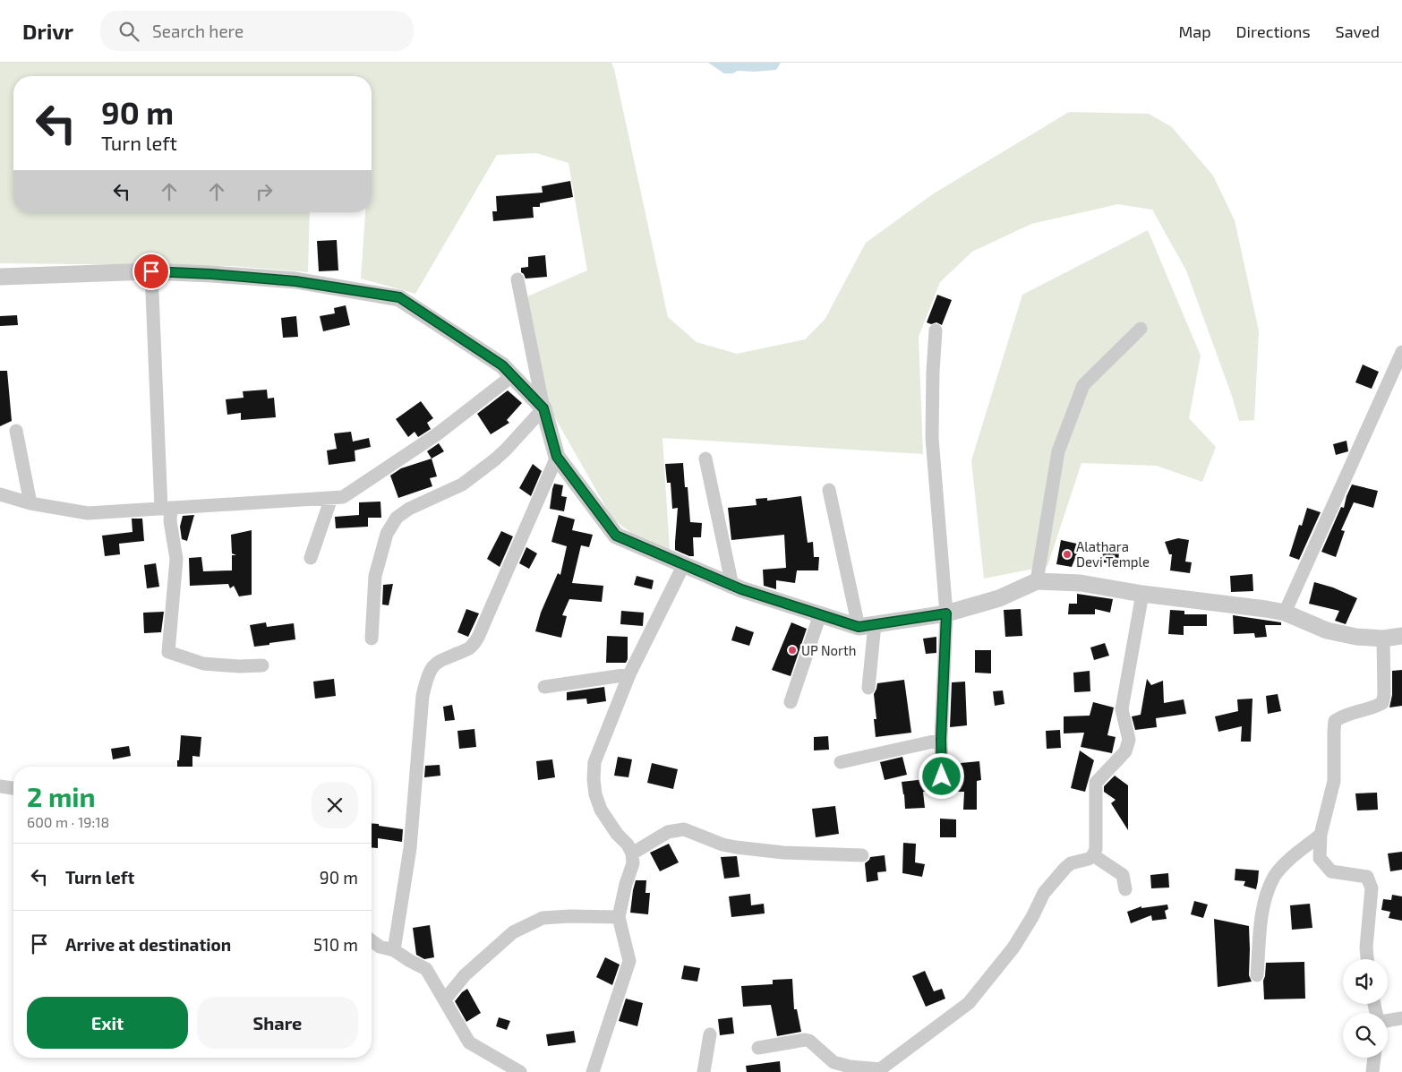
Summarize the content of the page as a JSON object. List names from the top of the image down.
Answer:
{
  "places": ["Alathara Devi Temple", "UP North"],
  "page": {
    "header": "Drivr",
    "search": "Search here",
    "nav": ["Map", "Directions", "Saved"],
    "turn": ["90 m", "Turn left"],
    "heading": ["2 min", "600 m · 19:18"],
    "list": [
      {
        "name": "Turn left",
        "value": "90 m"
      },
      {
        "name": "Arrive at destination",
        "value": "510 m"
      }
    ],
    "buttons": ["Exit", "Share"]
  }
}
